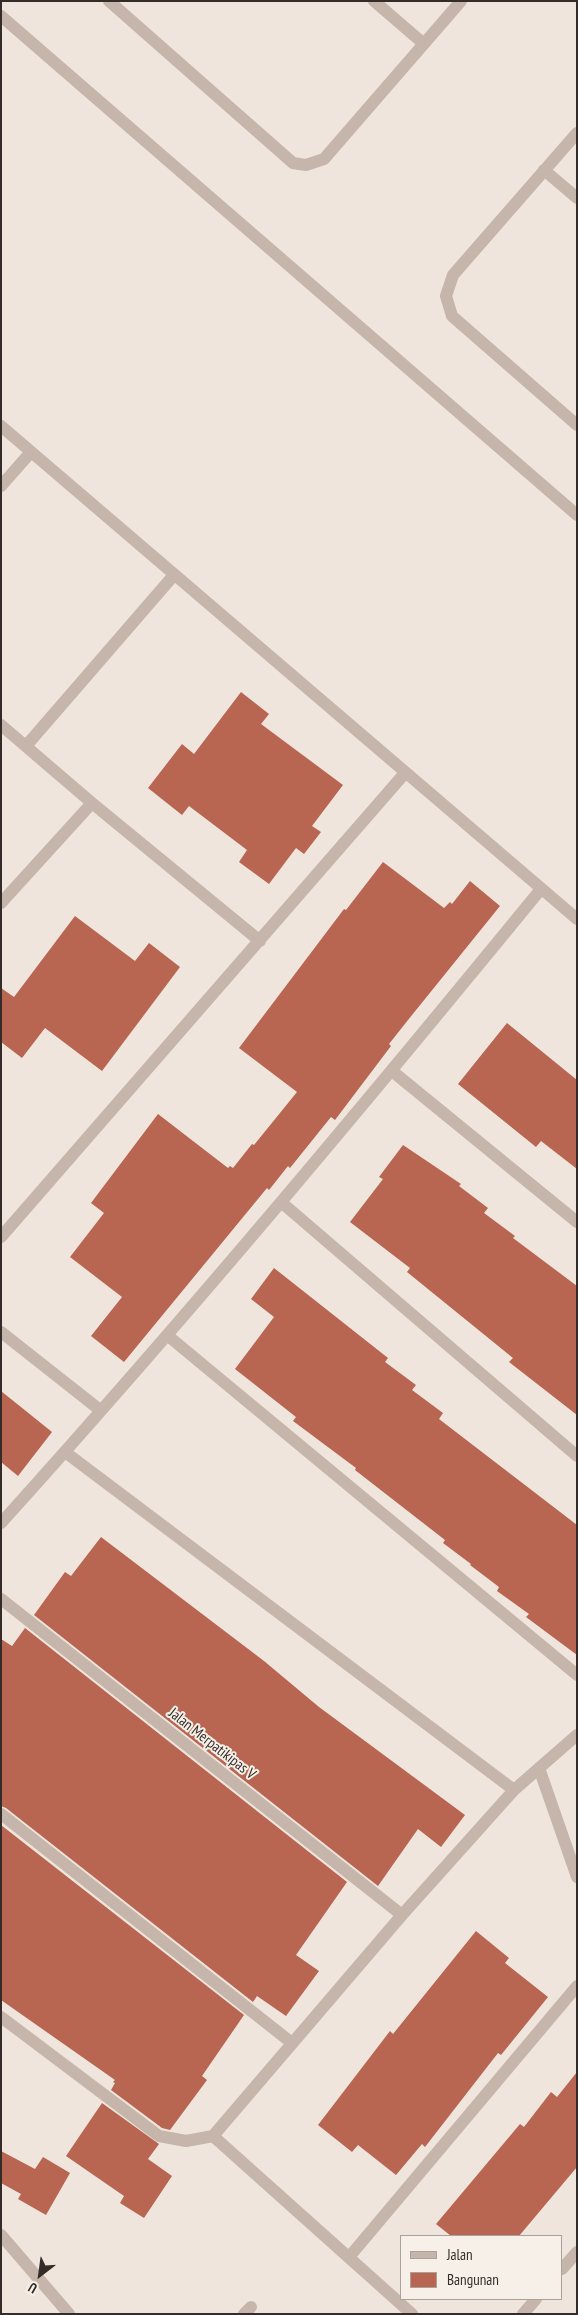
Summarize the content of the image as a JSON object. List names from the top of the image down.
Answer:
{
  "streets": {
    "street": ["Jalan Merpatikipas V"]
  },
  "legend": ["Jalan", "Bangunan"],
  "north": "bottom left"
}
